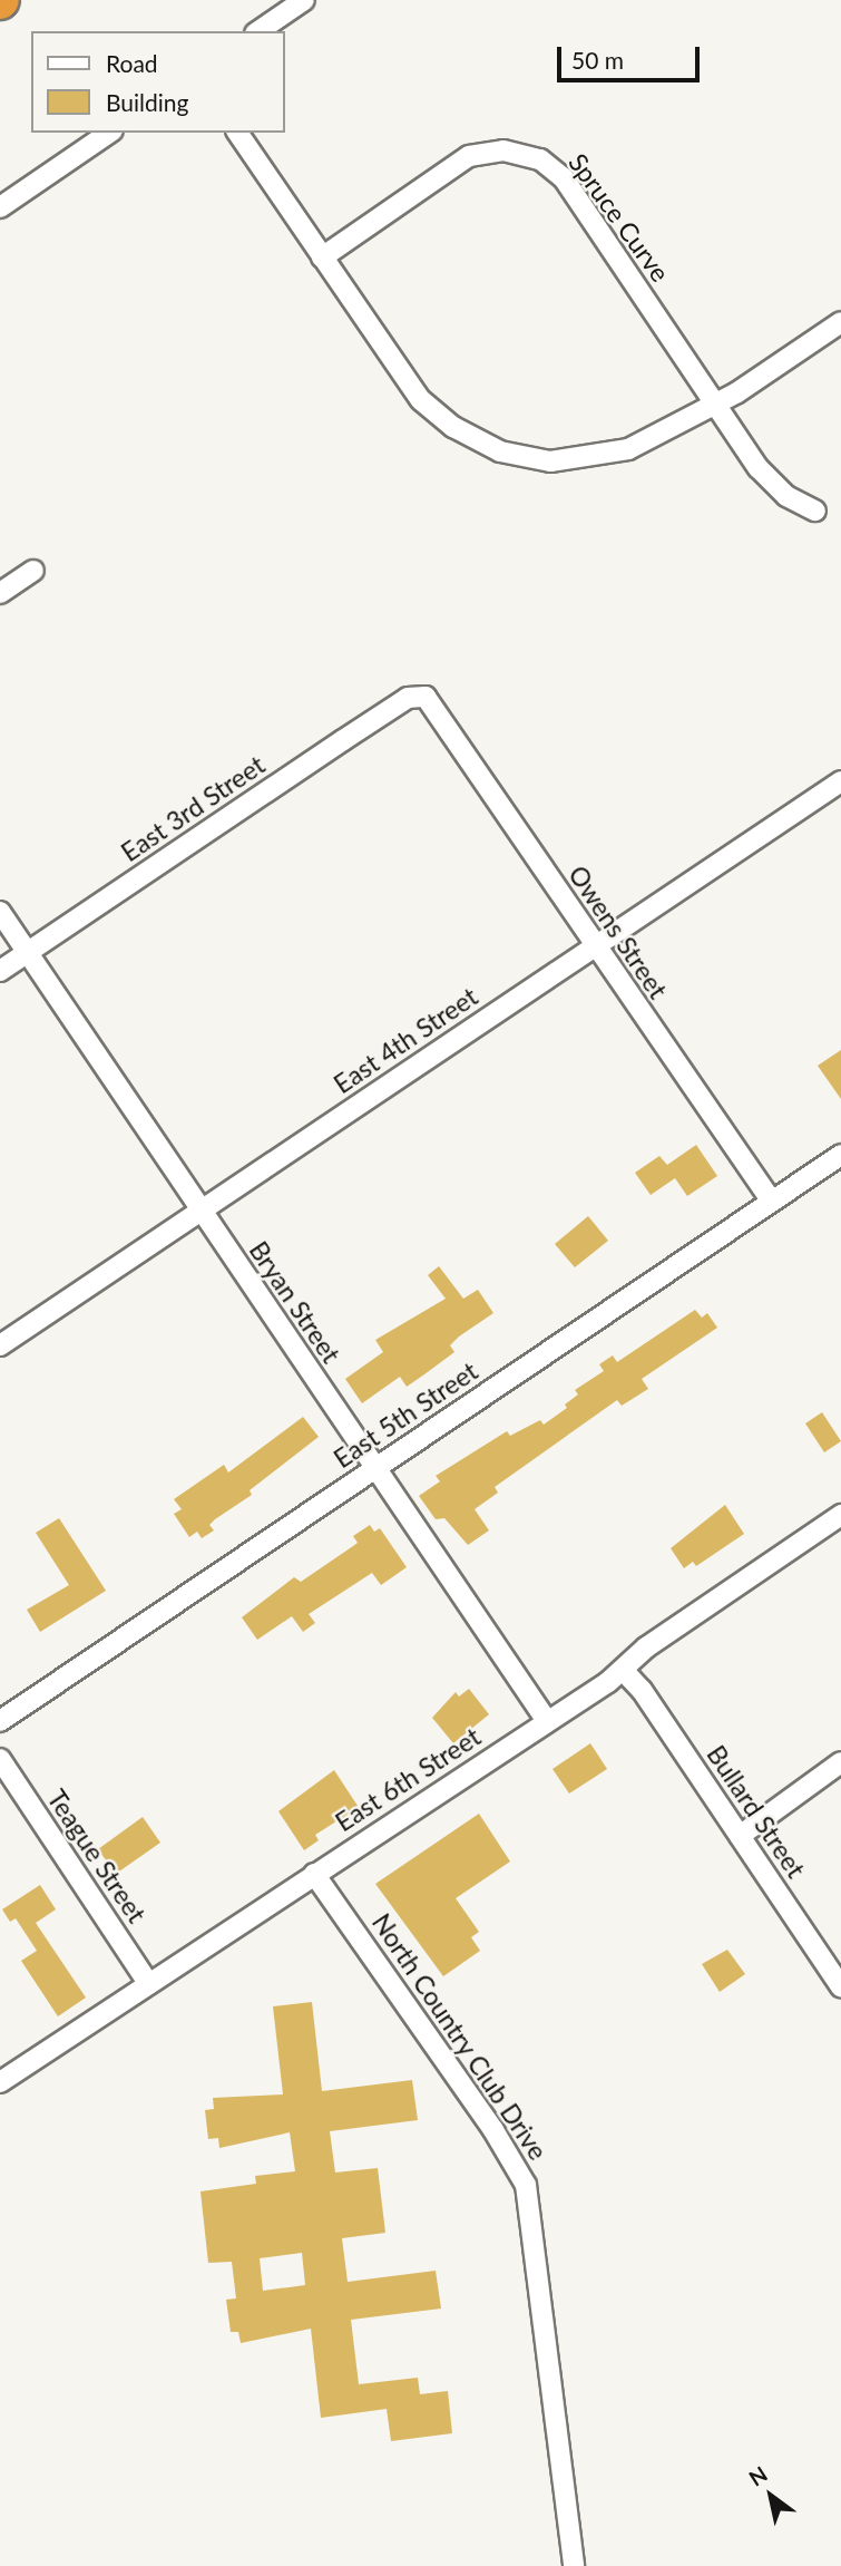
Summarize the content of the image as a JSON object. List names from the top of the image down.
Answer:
{
  "streets": {
    "street": [
      "Spruce Curve",
      "East 3rd Street",
      "Owens Street",
      "East 4th Street",
      "Bryan Street",
      "East 5th Street",
      "East 6th Street",
      "Bullard Street",
      "Teague Street",
      "North Country Club Drive"
    ]
  },
  "crossings": [
    ["East 3rd Street", "Owens Street"],
    ["East 3rd Street", "Bryan Street"],
    ["Owens Street", "East 4th Street"],
    ["Owens Street", "East 5th Street"],
    ["East 4th Street", "Bryan Street"],
    ["Bryan Street", "East 5th Street"],
    ["Bryan Street", "East 6th Street"],
    ["East 6th Street", "Bullard Street"],
    ["East 6th Street", "Teague Street"],
    ["East 6th Street", "North Country Club Drive"]
  ],
  "legend": ["Road", "Building"],
  "scale_bar": "50 m",
  "north": "top left"
}
